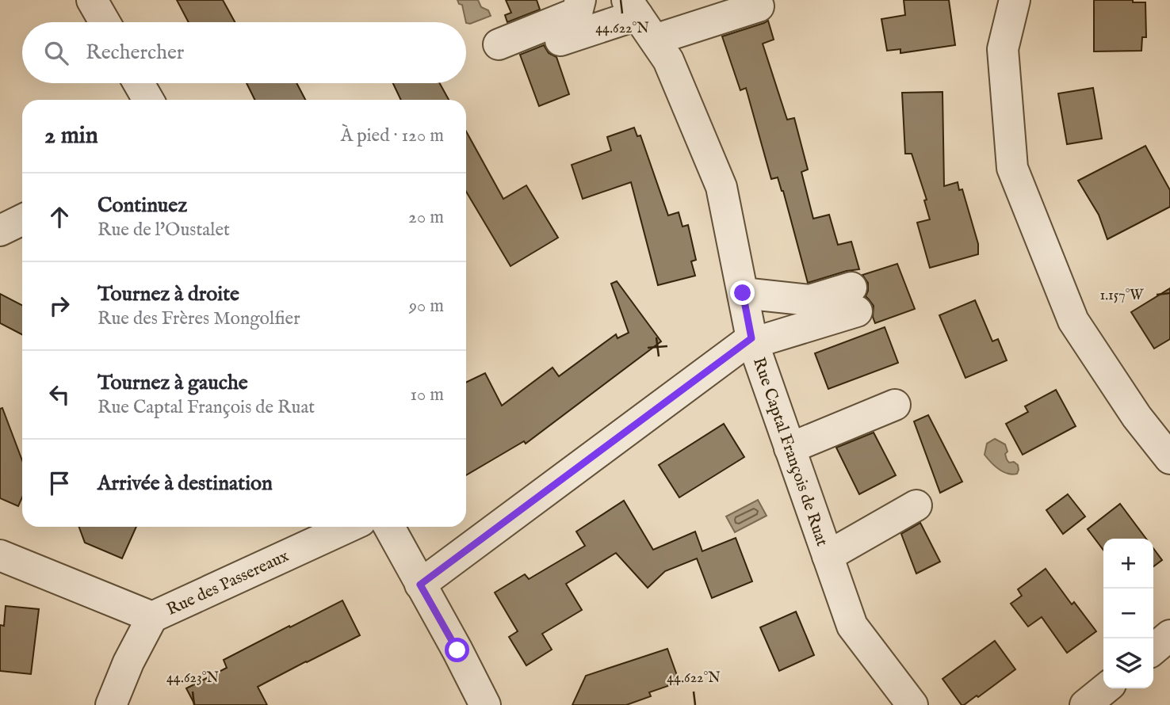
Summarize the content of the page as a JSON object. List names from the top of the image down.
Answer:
{
  "streets": {
    "street": ["Rue Captal François de Ruat", "Rue des Passereaux"]
  },
  "page": {
    "search": "Rechercher",
    "heading": ["2 min", "À pied · 120 m"],
    "list": [
      ["Continuez", "Rue de l'Oustalet", "20 m"],
      ["Tournez à droite", "Rue des Frères Mongolfier", "90 m"],
      ["Tournez à gauche", "Rue Captal François de Ruat", "10 m"],
      "Arrivée à destination"
    ],
    "map_buttons": ["+", "−"]
  },
  "coordinates": ["44.622°N", "1.157°W", "44.623°N"]
}
